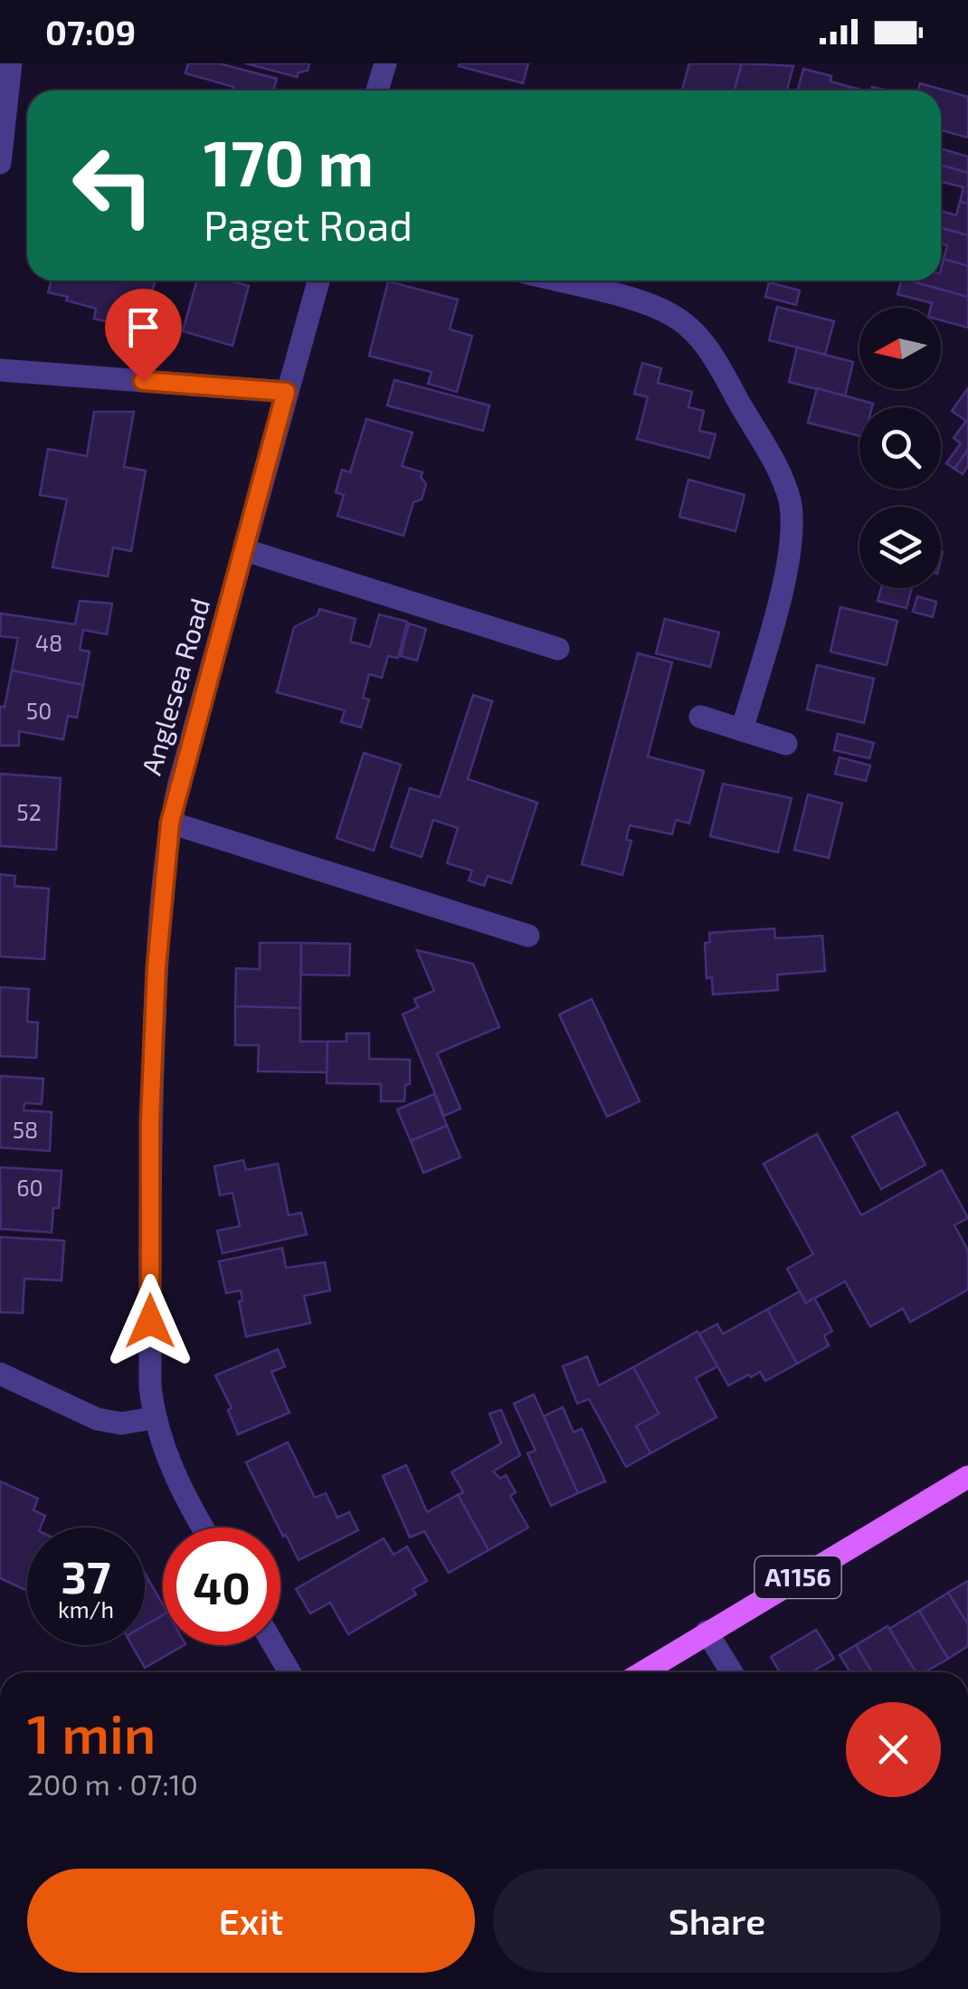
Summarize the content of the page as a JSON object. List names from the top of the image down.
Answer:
{
  "streets": {
    "main road": ["A1156"],
    "street": ["Anglesea Road"]
  },
  "house_numbers": [
    "48",
    "50",
    "52",
    "58",
    "60"
  ],
  "north": "left",
  "page": {
    "status": "07:09",
    "turn": ["170 m", "Paget Road"],
    "speed": "37 km/h",
    "limit": "40",
    "heading": ["1 min", "200 m · 07:10"],
    "buttons": ["Exit", "Share"]
  }
}
